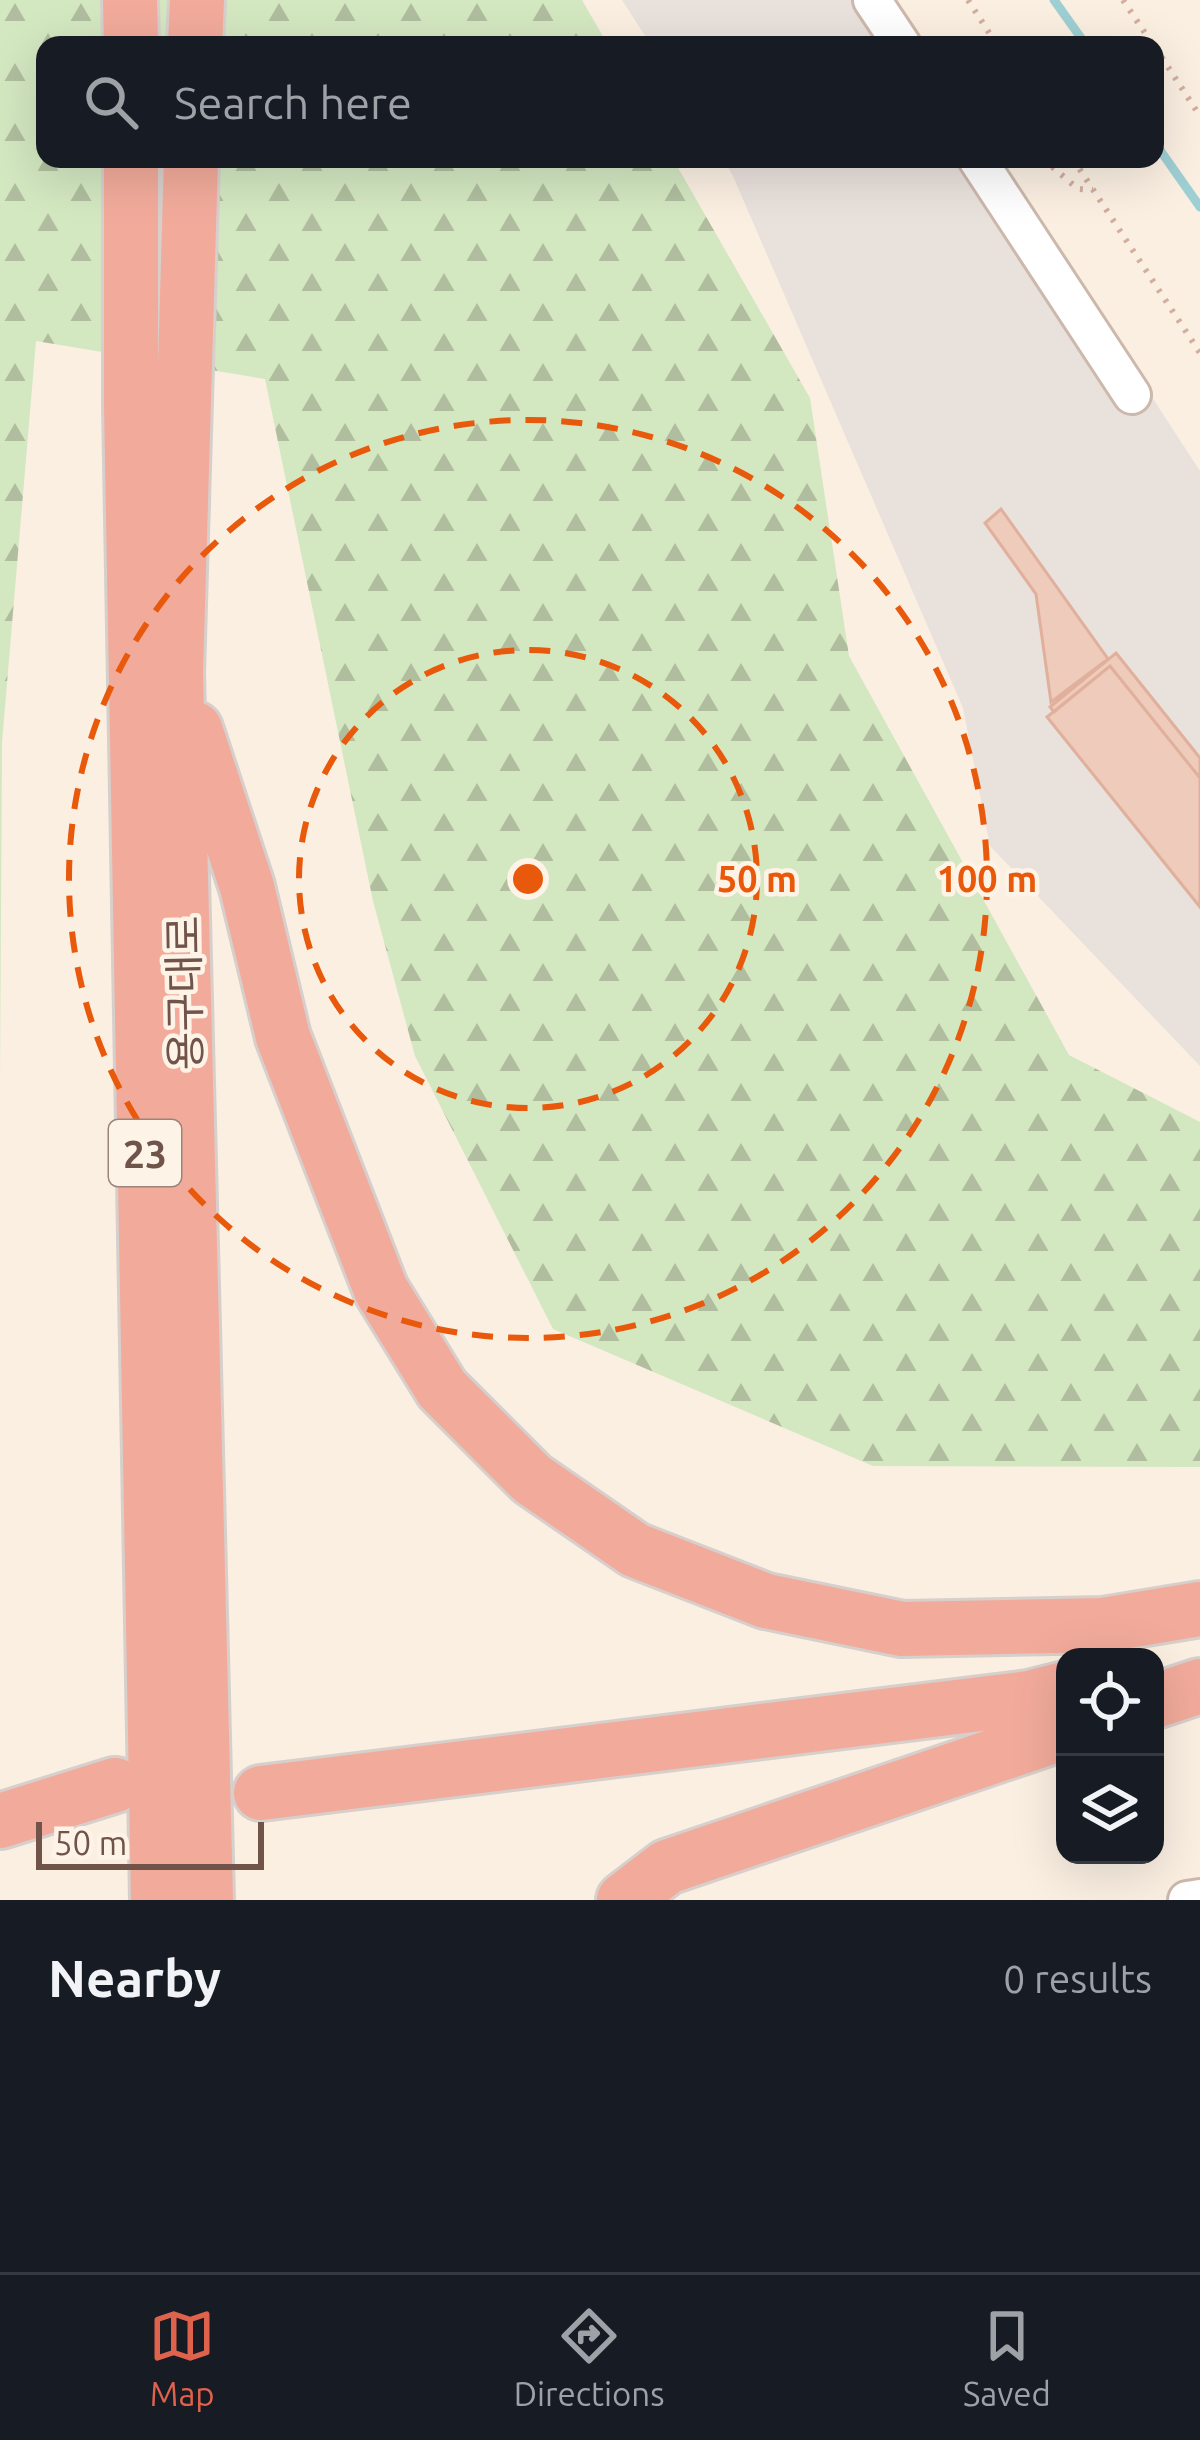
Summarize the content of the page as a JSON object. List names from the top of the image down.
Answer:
{
  "streets": {
    "highway": ["용구대로", "23"]
  },
  "scale_bar": "50 m",
  "page": {
    "search": "Search here",
    "scale": "50 m",
    "heading": ["Nearby", "0 results"],
    "nav": ["Map", "Directions", "Saved"]
  },
  "rings": ["50 m", "100 m"]
}
